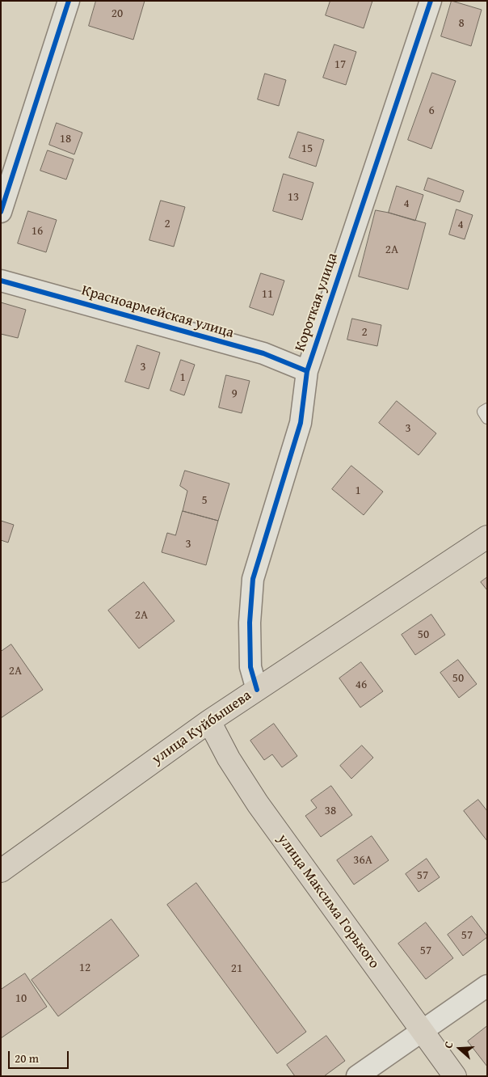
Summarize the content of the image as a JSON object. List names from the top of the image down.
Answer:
{
  "streets": {
    "main road": ["улица Куйбышева", "улица Максима Горького"],
    "street": ["Короткая улица", "Красноармейская улица"]
  },
  "crossings": [
    ["Короткая улица", "Красноармейская улица"],
    ["Короткая улица", "улица Куйбышева"],
    ["улица Куйбышева", "улица Максима Горького"]
  ],
  "house_numbers": [
    "20",
    "8",
    "17",
    "6",
    "18",
    "15",
    "13",
    "4",
    "2",
    "4",
    "16",
    "2А",
    "11",
    "2",
    "3",
    "1",
    "9",
    "3",
    "1",
    "5",
    "3",
    "2А",
    "50",
    "2А",
    "50",
    "46",
    "38",
    "36А",
    "57",
    "57",
    "57",
    "12",
    "21",
    "10"
  ],
  "scale_bar": "20 m",
  "north": "left"
}
